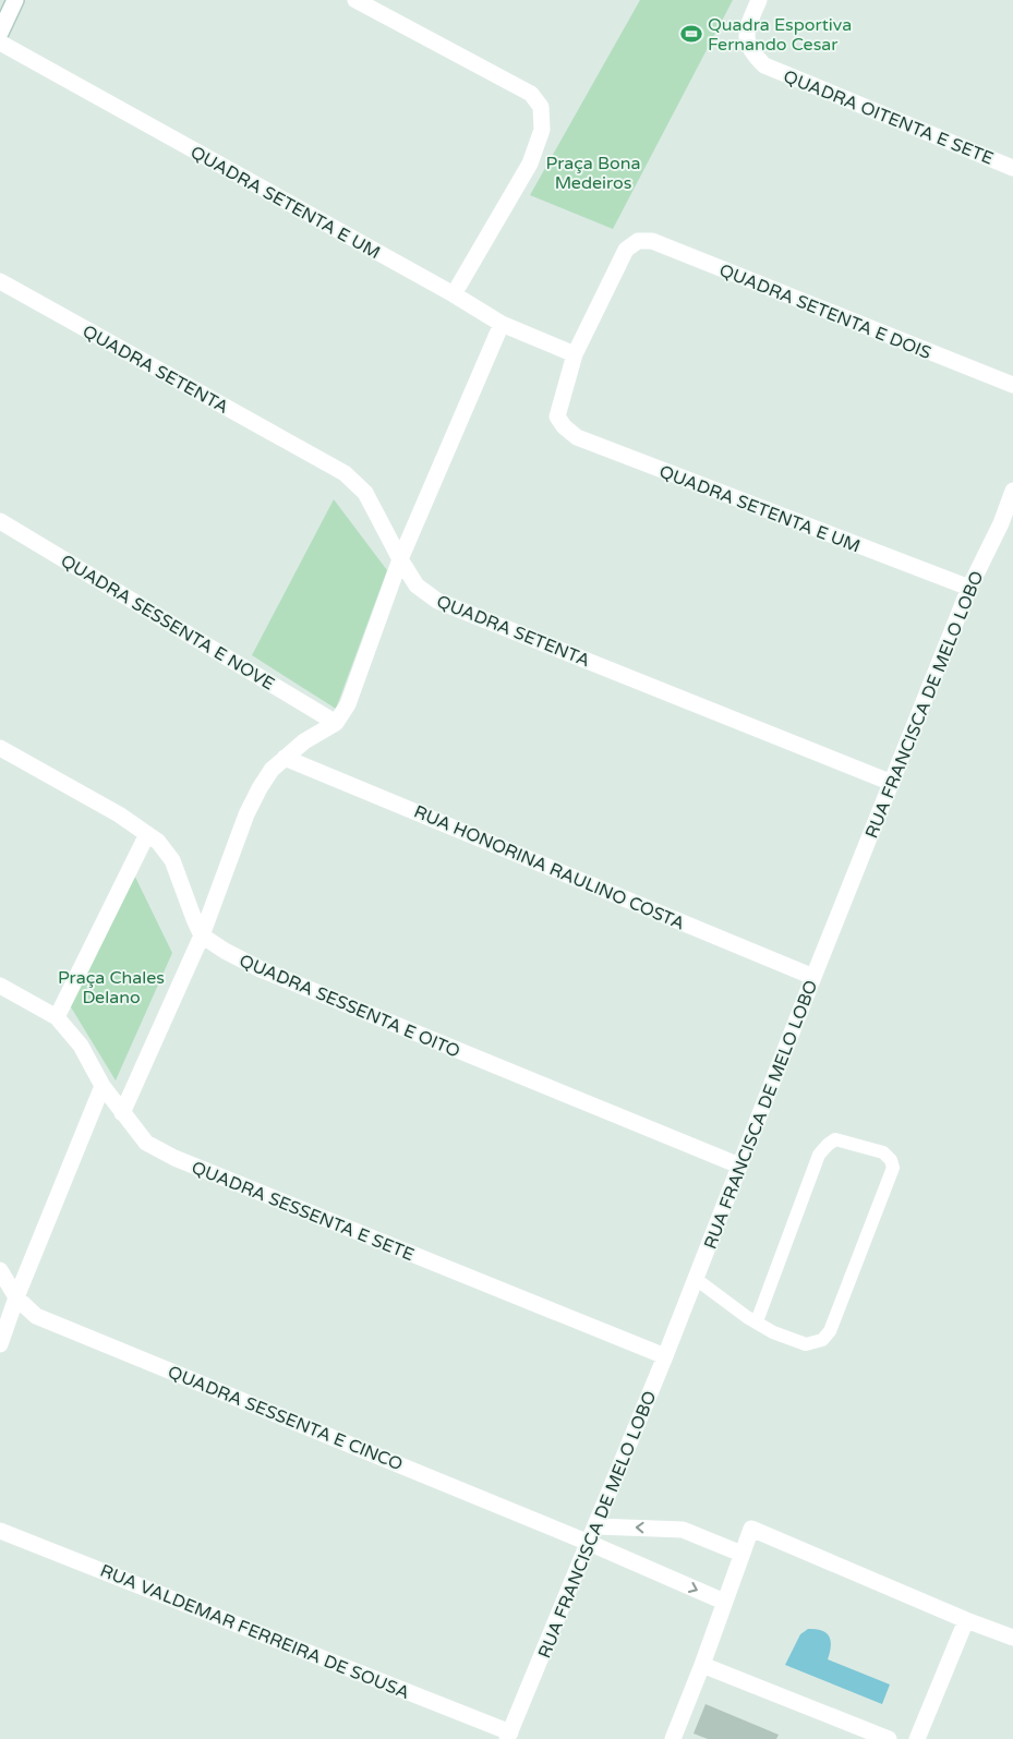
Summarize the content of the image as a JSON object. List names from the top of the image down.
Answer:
{
  "streets": {
    "street": [
      "QUADRA OITENTA E SETE",
      "QUADRA SETENTA E UM",
      "QUADRA SETENTA E DOIS",
      "QUADRA SETENTA",
      "QUADRA SESSENTA E NOVE",
      "RUA FRANCISCA DE MELO LOBO",
      "RUA HONORINA RAULINO COSTA",
      "QUADRA SESSENTA E OITO",
      "QUADRA SESSENTA E SETE",
      "QUADRA SESSENTA E CINCO",
      "RUA VALDEMAR FERREIRA DE SOUSA"
    ]
  },
  "crossings": [
    ["QUADRA SETENTA E UM", "QUADRA SETENTA E DOIS"],
    ["QUADRA SETENTA E UM", "RUA FRANCISCA DE MELO LOBO"],
    ["QUADRA SETENTA", "RUA FRANCISCA DE MELO LOBO"],
    ["RUA FRANCISCA DE MELO LOBO", "RUA HONORINA RAULINO COSTA"],
    ["RUA FRANCISCA DE MELO LOBO", "QUADRA SESSENTA E OITO"],
    ["RUA FRANCISCA DE MELO LOBO", "QUADRA SESSENTA E SETE"],
    ["RUA FRANCISCA DE MELO LOBO", "QUADRA SESSENTA E CINCO"],
    ["RUA FRANCISCA DE MELO LOBO", "RUA VALDEMAR FERREIRA DE SOUSA"]
  ],
  "parks": ["Praça Bona Medeiros", "Praça Chales Delano"],
  "places": {
    "sports": ["Quadra Esportiva Fernando Cesar"]
  }
}
